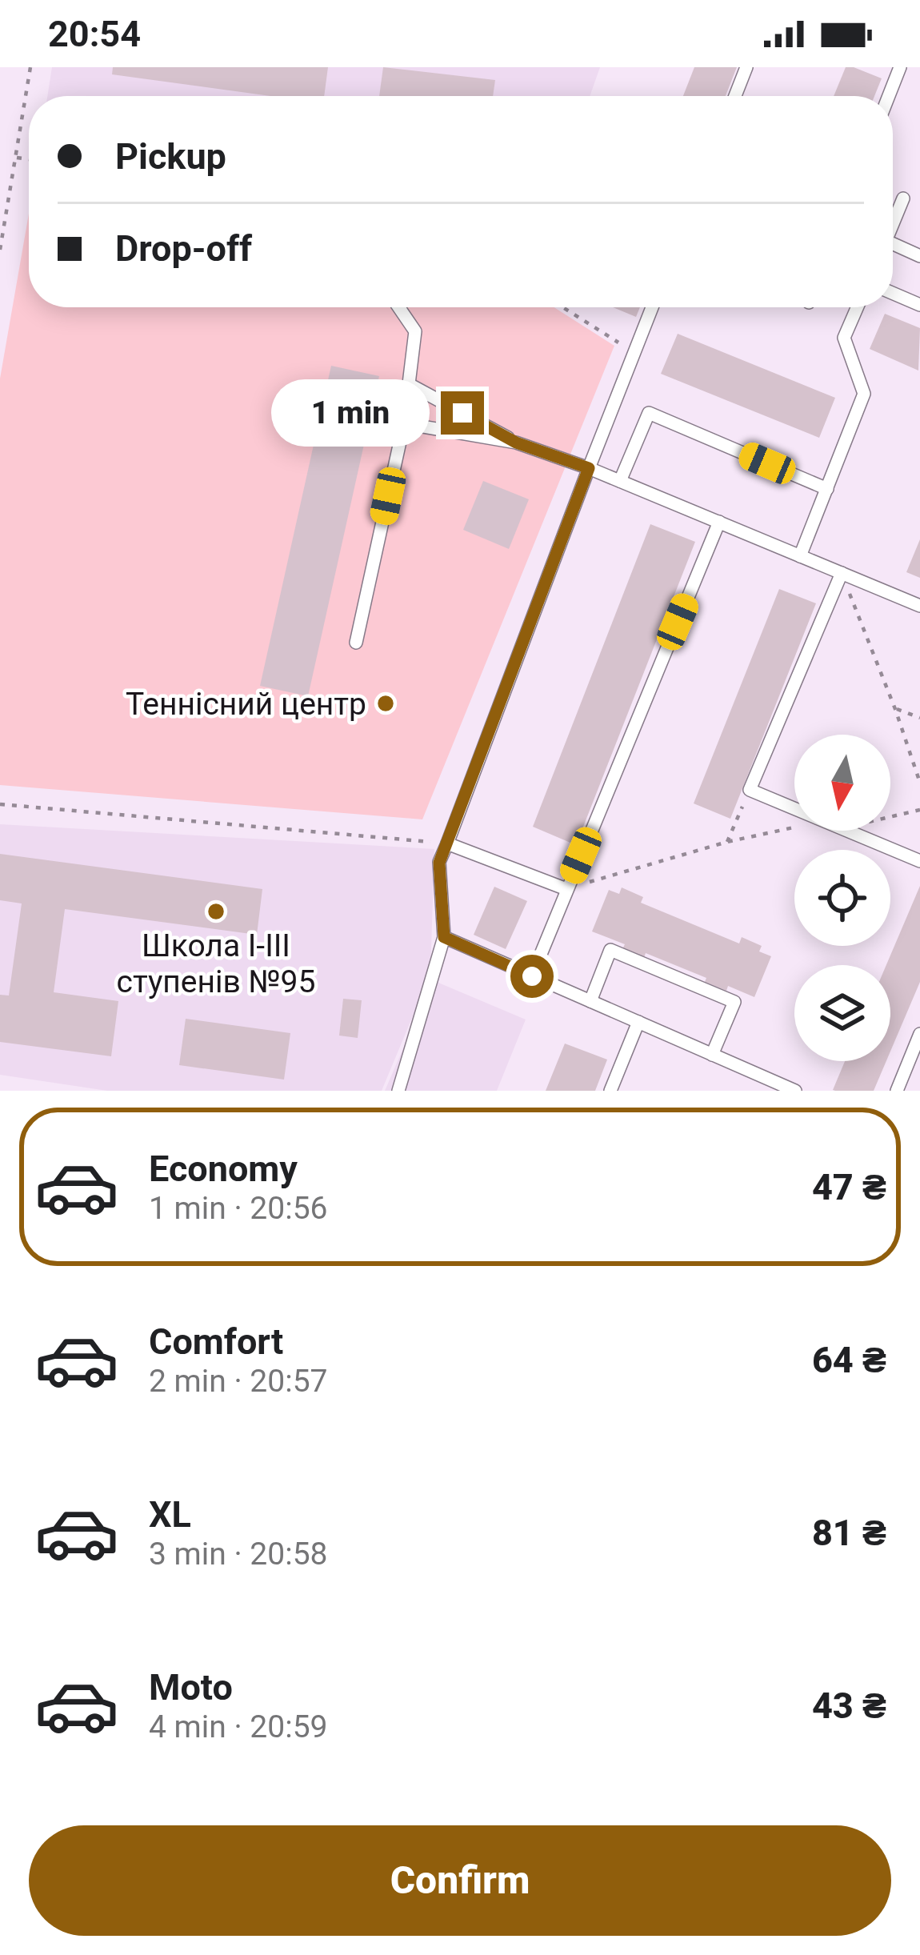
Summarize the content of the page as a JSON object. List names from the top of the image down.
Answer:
{
  "places": ["Теннісний центр", "Школа І-ІІІ ступенів №95"],
  "north": "bottom",
  "page": {
    "status": "20:54",
    "banner": ["Pickup", "Drop-off"],
    "bubble": "1 min",
    "list": [
      {
        "name": "Economy",
        "note": "1 min · 20:56",
        "value": "47 ₴"
      },
      {
        "name": "Comfort",
        "note": "2 min · 20:57",
        "value": "64 ₴"
      },
      {
        "name": "XL",
        "note": "3 min · 20:58",
        "value": "81 ₴"
      },
      {
        "name": "Moto",
        "note": "4 min · 20:59",
        "value": "43 ₴"
      }
    ],
    "buttons": "Confirm"
  }
}
